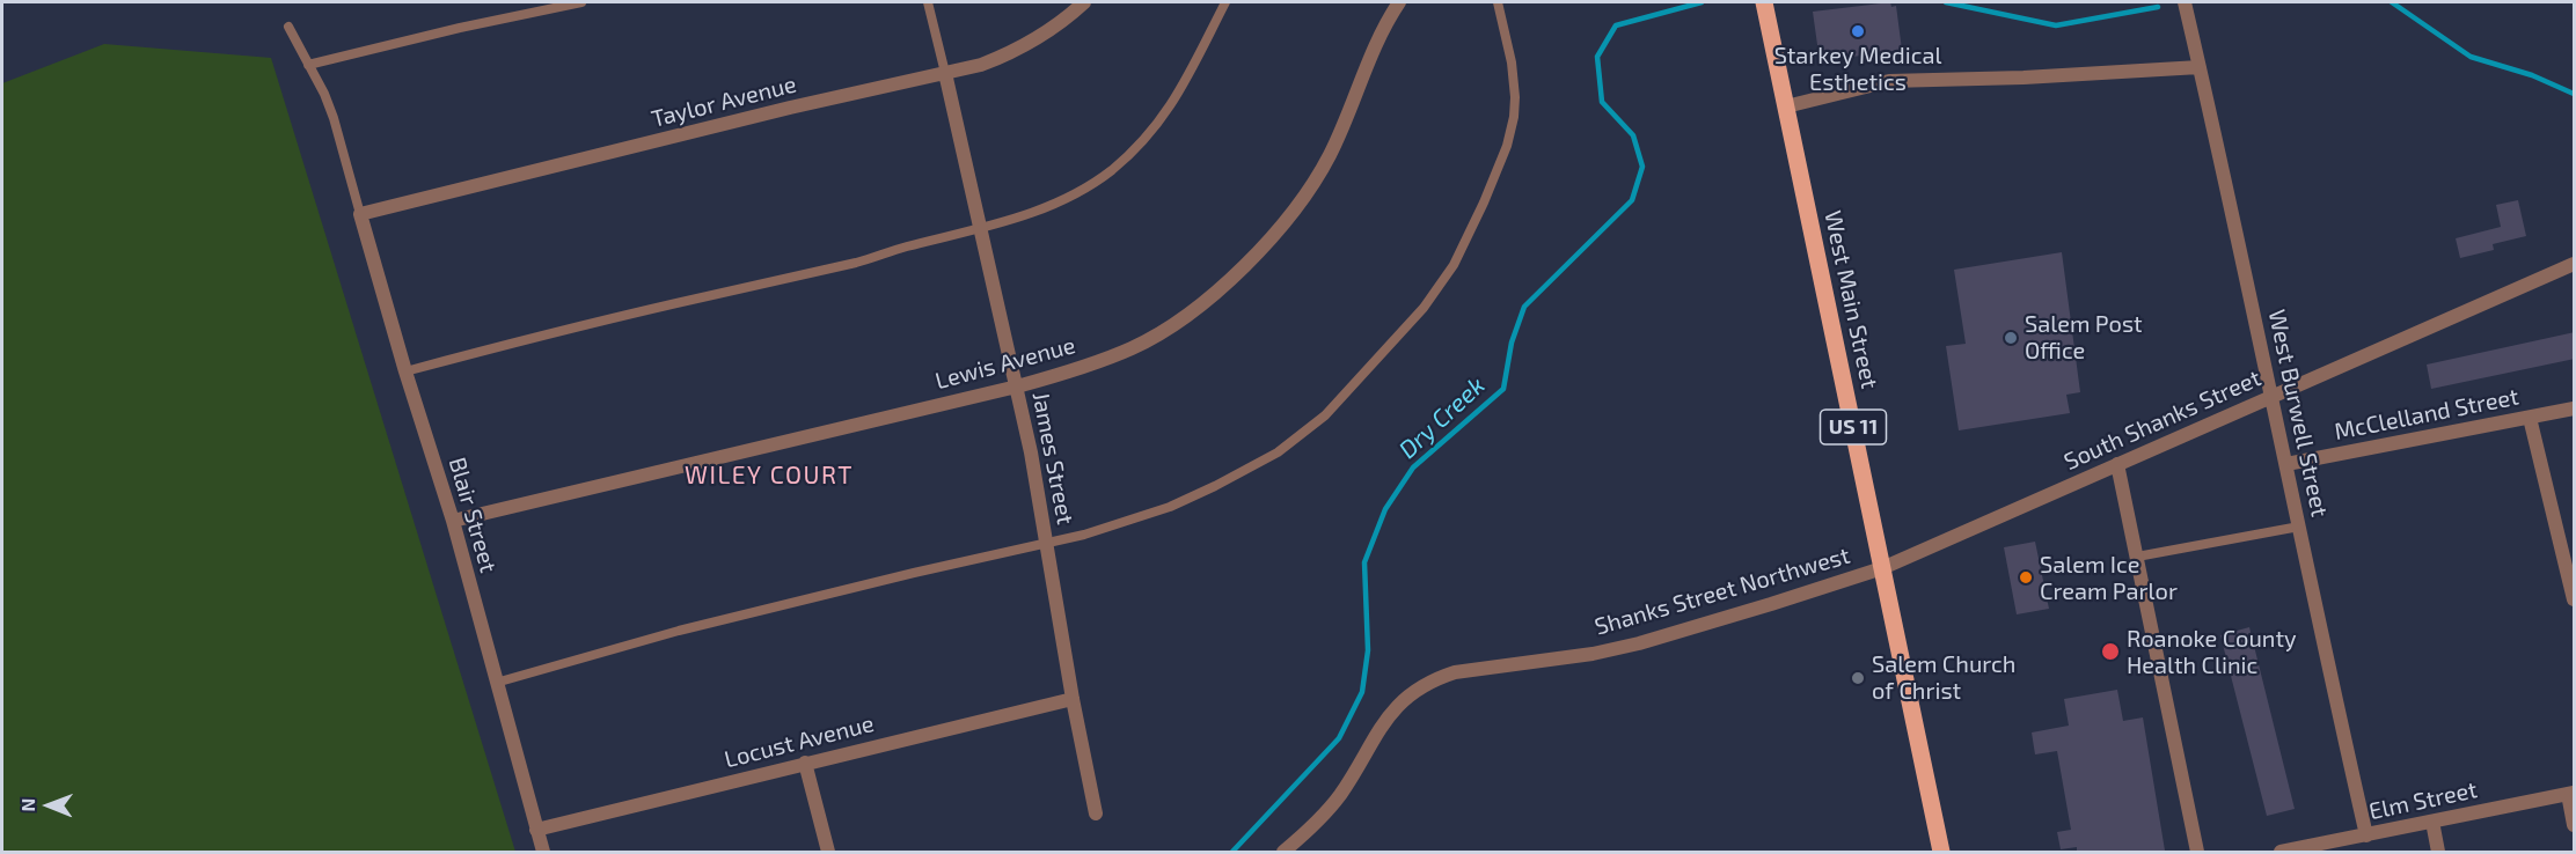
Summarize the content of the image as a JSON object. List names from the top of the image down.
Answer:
{
  "streets": {
    "main road": ["West Main Street", "US 11"],
    "street": [
      "Taylor Avenue",
      "Lewis Avenue",
      "West Burwell Street",
      "McClelland Street",
      "South Shanks Street",
      "James Street",
      "Blair Street",
      "Shanks Street Northwest",
      "Locust Avenue",
      "Elm Street"
    ]
  },
  "crossings": [
    ["Taylor Avenue", "James Street"],
    ["Taylor Avenue", "Blair Street"],
    ["West Main Street", "South Shanks Street"],
    ["West Main Street", "Shanks Street Northwest"],
    ["Lewis Avenue", "James Street"],
    ["Lewis Avenue", "Blair Street"],
    ["West Burwell Street", "McClelland Street"],
    ["West Burwell Street", "South Shanks Street"],
    ["West Burwell Street", "Elm Street"],
    ["South Shanks Street", "Shanks Street Northwest"],
    ["James Street", "Locust Avenue"],
    ["Blair Street", "Locust Avenue"]
  ],
  "districts": ["WILEY COURT"],
  "water": ["Dry Creek"],
  "places": [
    "Starkey Medical Esthetics",
    "Salem Post Office",
    "Salem Ice Cream Parlor",
    "Roanoke County Health Clinic",
    "Salem Church of Christ"
  ],
  "north": "left"
}
